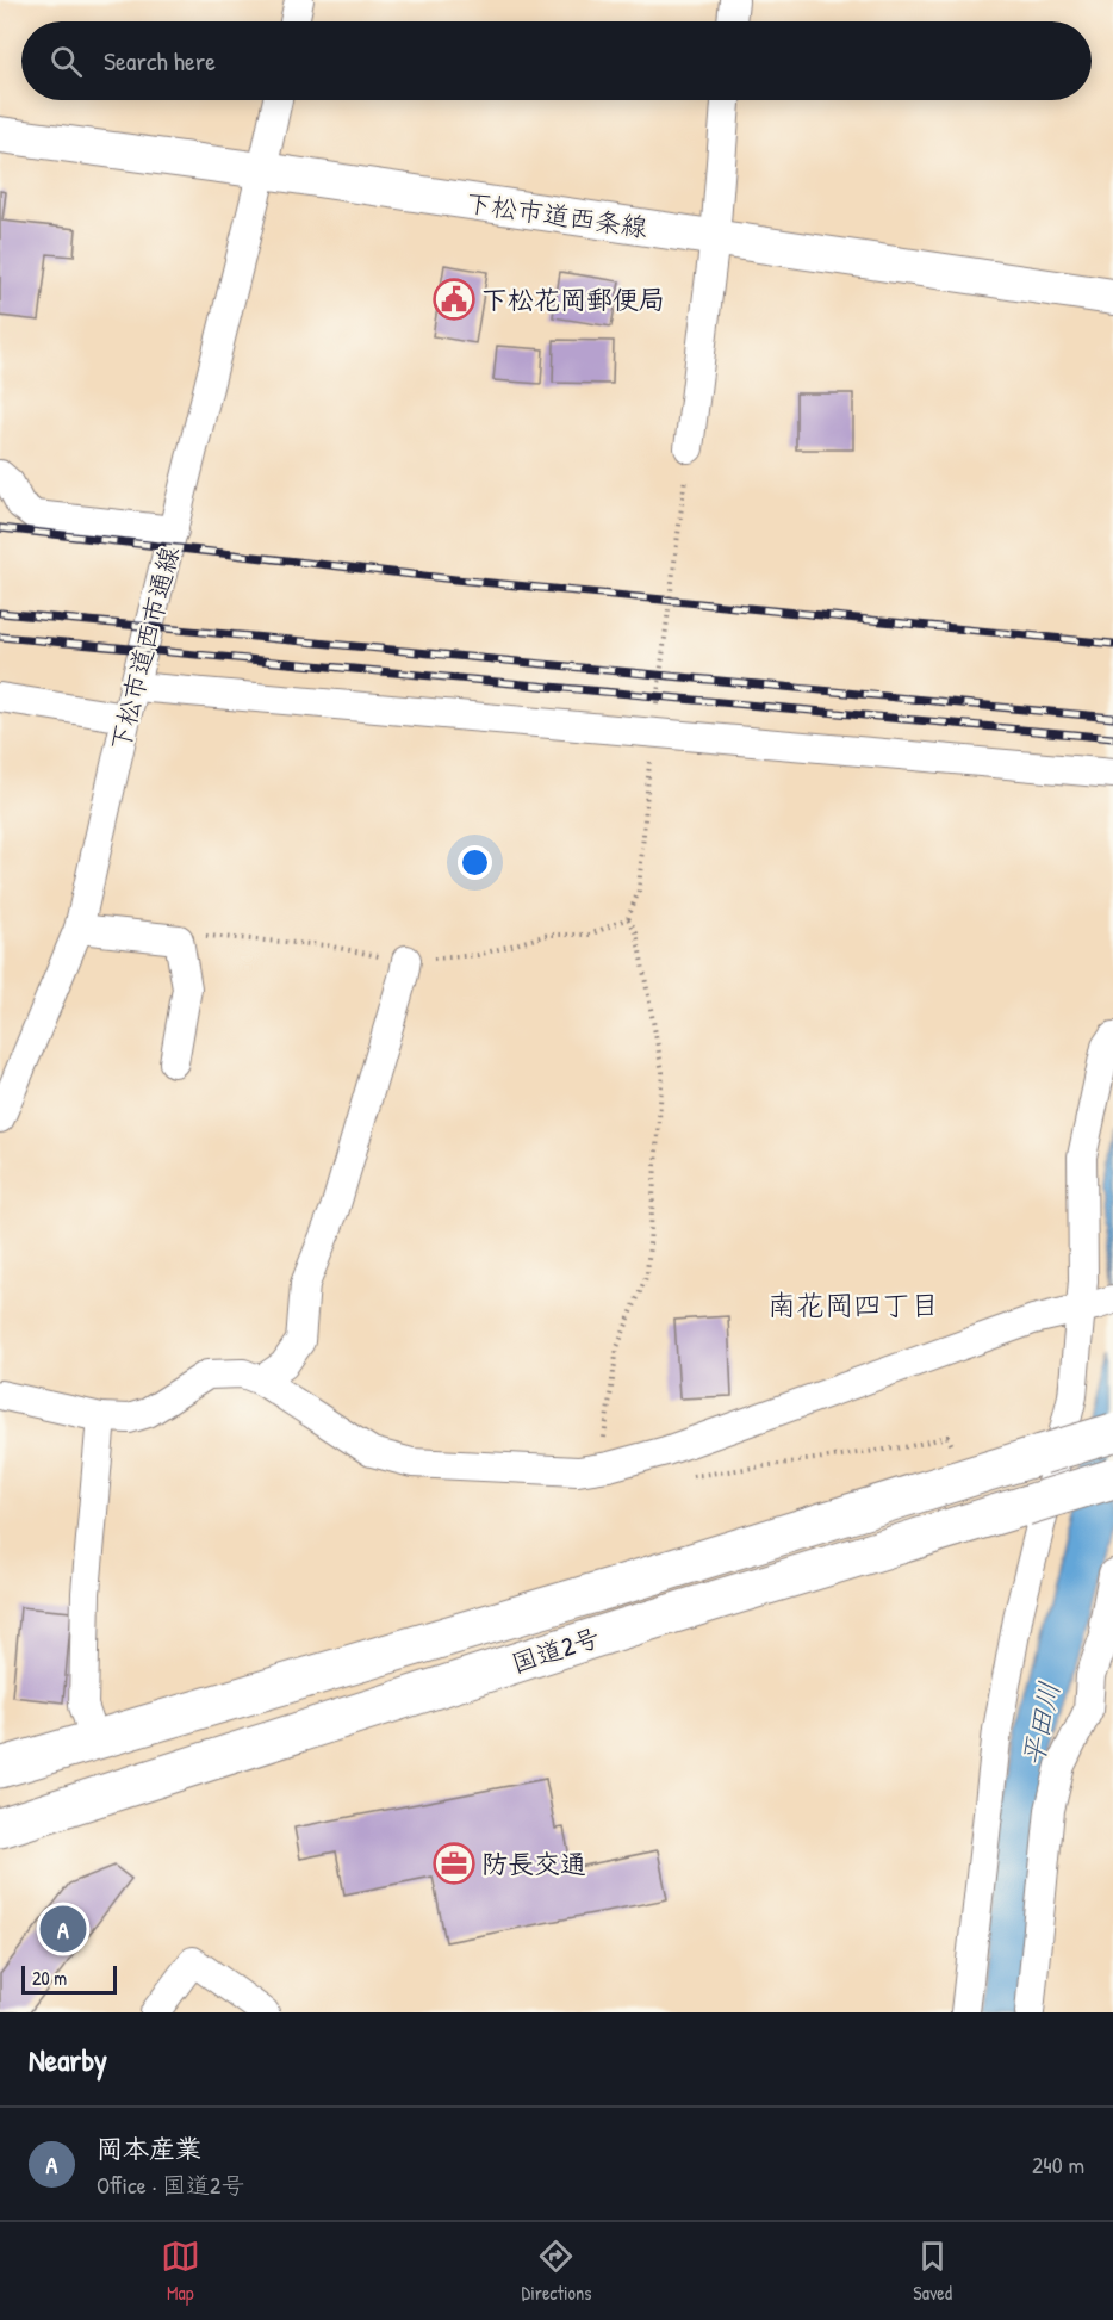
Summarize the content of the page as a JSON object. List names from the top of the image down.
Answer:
{
  "streets": {
    "highway": ["国道2号"],
    "street": ["下松市道西条線", "下松市道西市通線"]
  },
  "crossings": [
    ["下松市道西条線", "下松市道西市通線"]
  ],
  "districts": ["南花岡四丁目"],
  "water": ["平田川"],
  "places": {
    "public building": ["下松花岡郵便局"],
    "office": ["防長交通"]
  },
  "scale_bar": "20 m",
  "page": {
    "search": "Search here",
    "pins": "A",
    "scale": "20 m",
    "heading": "Nearby",
    "list": [
      {
        "mark": "A",
        "name": "岡本産業",
        "note": "Office · 国道2号",
        "value": "240 m"
      }
    ],
    "nav": ["Map", "Directions", "Saved"]
  }
}
